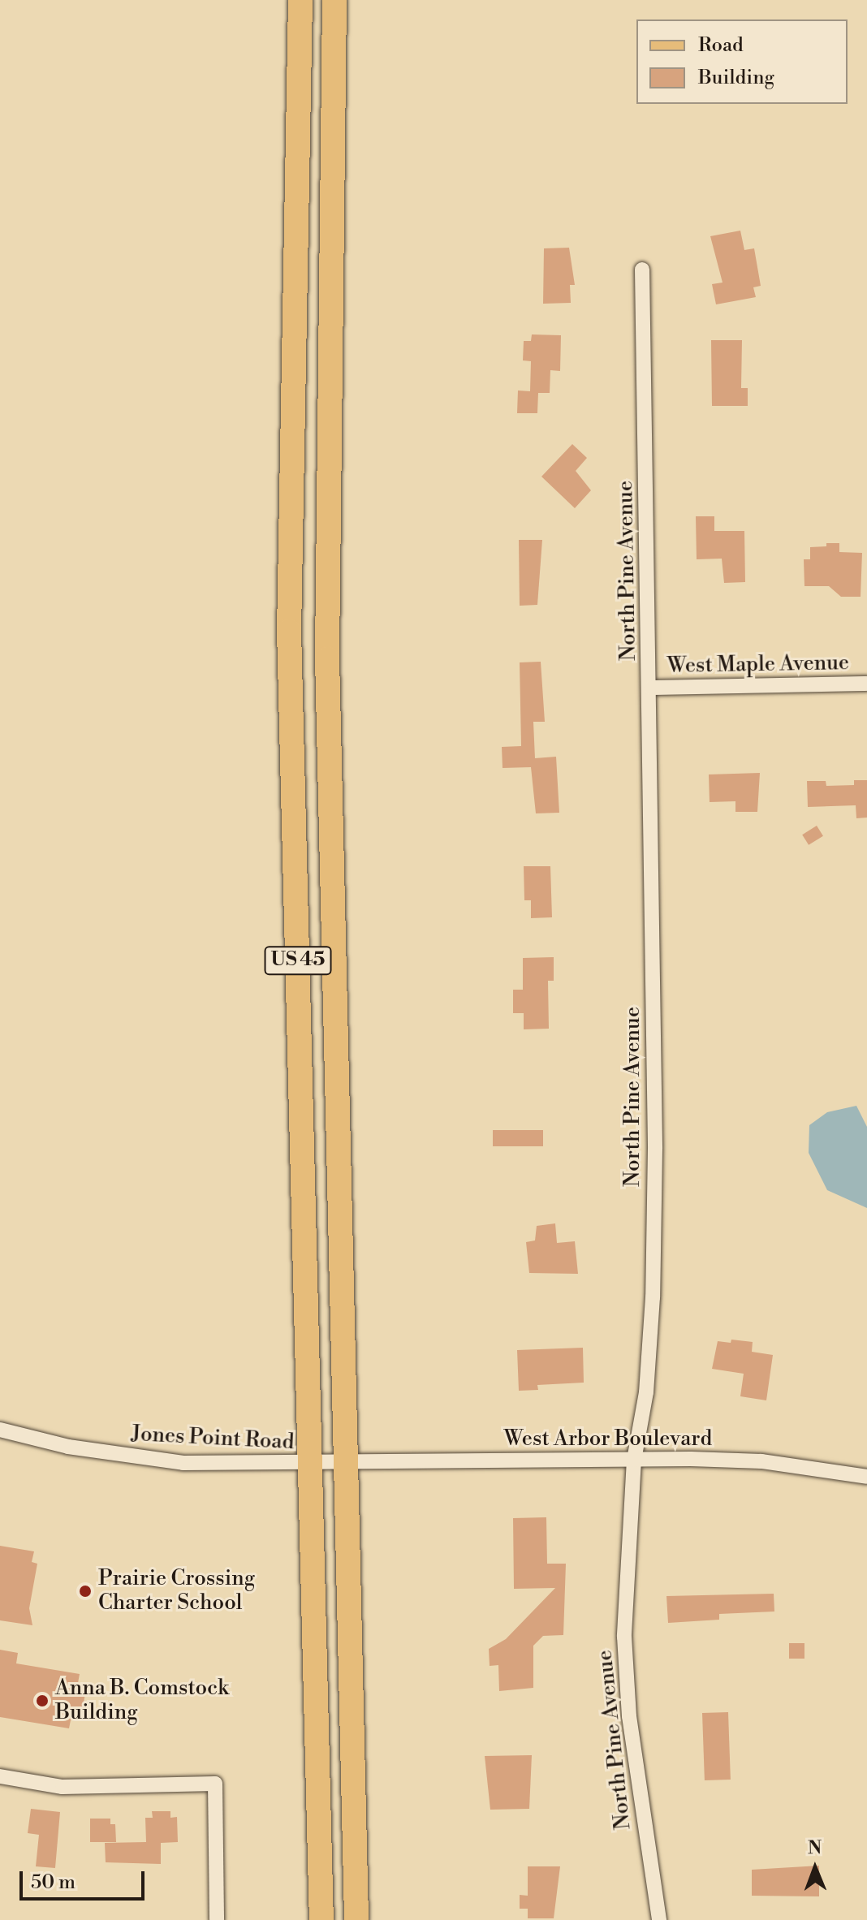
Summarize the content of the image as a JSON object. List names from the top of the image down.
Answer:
{
  "streets": {
    "main road": ["US 45"],
    "street": [
      "North Pine Avenue",
      "West Maple Avenue",
      "Jones Point Road",
      "West Arbor Boulevard"
    ]
  },
  "crossings": [
    ["North Pine Avenue", "West Maple Avenue"],
    ["North Pine Avenue", "West Arbor Boulevard"],
    ["US 45", "Jones Point Road"],
    ["US 45", "West Arbor Boulevard"],
    ["Jones Point Road", "West Arbor Boulevard"]
  ],
  "places": ["Prairie Crossing Charter School", "Anna B. Comstock Building"],
  "legend": ["Road", "Building"],
  "scale_bar": "50 m",
  "north": "top"
}
